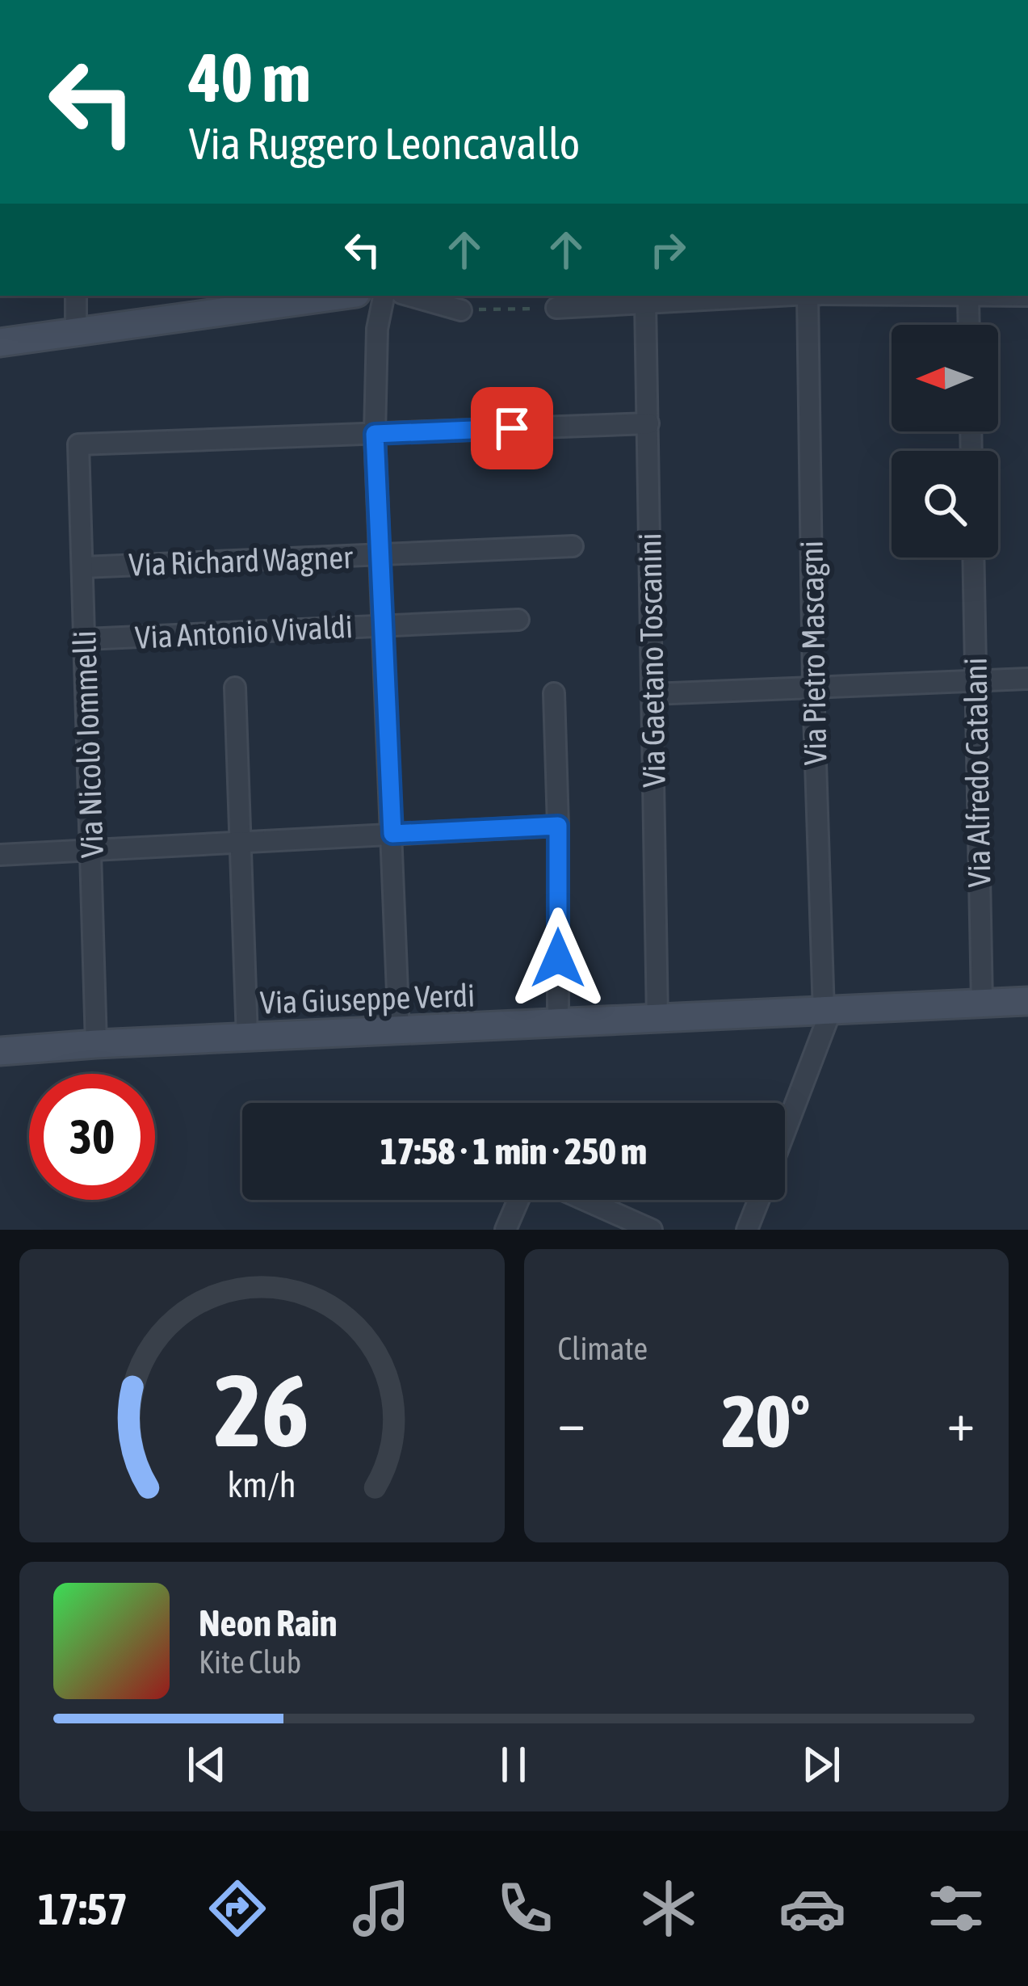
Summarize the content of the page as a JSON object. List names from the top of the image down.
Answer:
{
  "streets": {
    "street": [
      "Via Richard Wagner",
      "Via Antonio Vivaldi",
      "Via Pietro Mascagni",
      "Via Gaetano Toscanini",
      "Via Nicolò Iommelli",
      "Via Alfredo Catalani",
      "Via Giuseppe Verdi"
    ]
  },
  "crossings": [
    ["Via Richard Wagner", "Via Nicolò Iommelli"],
    ["Via Antonio Vivaldi", "Via Nicolò Iommelli"],
    ["Via Pietro Mascagni", "Via Giuseppe Verdi"],
    ["Via Gaetano Toscanini", "Via Giuseppe Verdi"],
    ["Via Nicolò Iommelli", "Via Giuseppe Verdi"],
    ["Via Alfredo Catalani", "Via Giuseppe Verdi"]
  ],
  "north": "left",
  "page": {
    "turn": ["40 m", "Via Ruggero Leoncavallo"],
    "limit": "30",
    "trip": "17:58 · 1 min · 250 m",
    "tile": "Climate",
    "heat": ["−", "20°", "+"],
    "song": ["Neon Rain", "Kite Club"],
    "tabs": "17:57",
    "gauge": ["26", "km/h"]
  }
}
